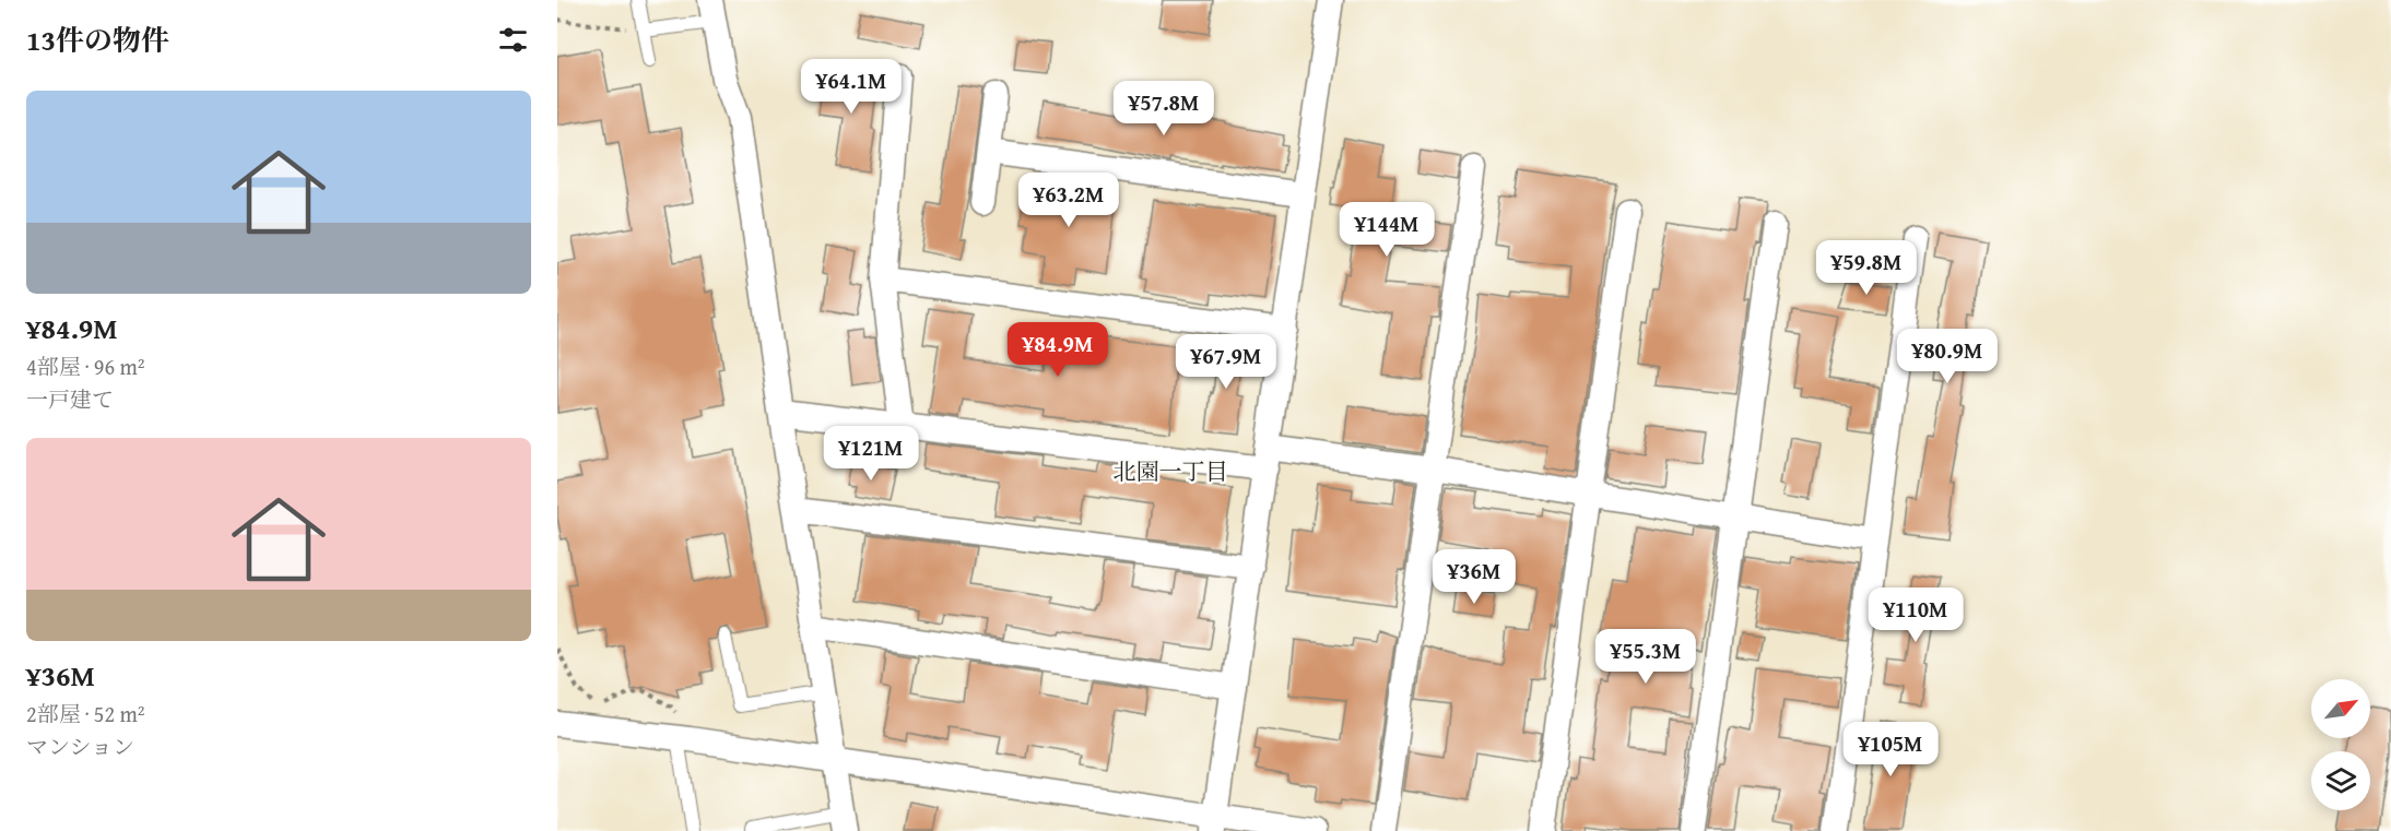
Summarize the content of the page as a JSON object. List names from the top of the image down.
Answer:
{
  "districts": ["北園一丁目"],
  "north": "top right",
  "page": {
    "heading": "13件の物件",
    "price": [
      "¥64.1M",
      "¥57.8M",
      "¥63.2M",
      "¥144M",
      "¥59.8M",
      "¥84.9M",
      "¥80.9M",
      "¥67.9M",
      "¥121M",
      "¥36M",
      "¥110M",
      "¥55.3M",
      "¥105M"
    ],
    "list": [
      {
        "name": "¥84.9M",
        "note": "4部屋 · 96 m² · 一戸建て"
      },
      {
        "name": "¥36M",
        "note": "2部屋 · 52 m² · マンション"
      }
    ]
  }
}
